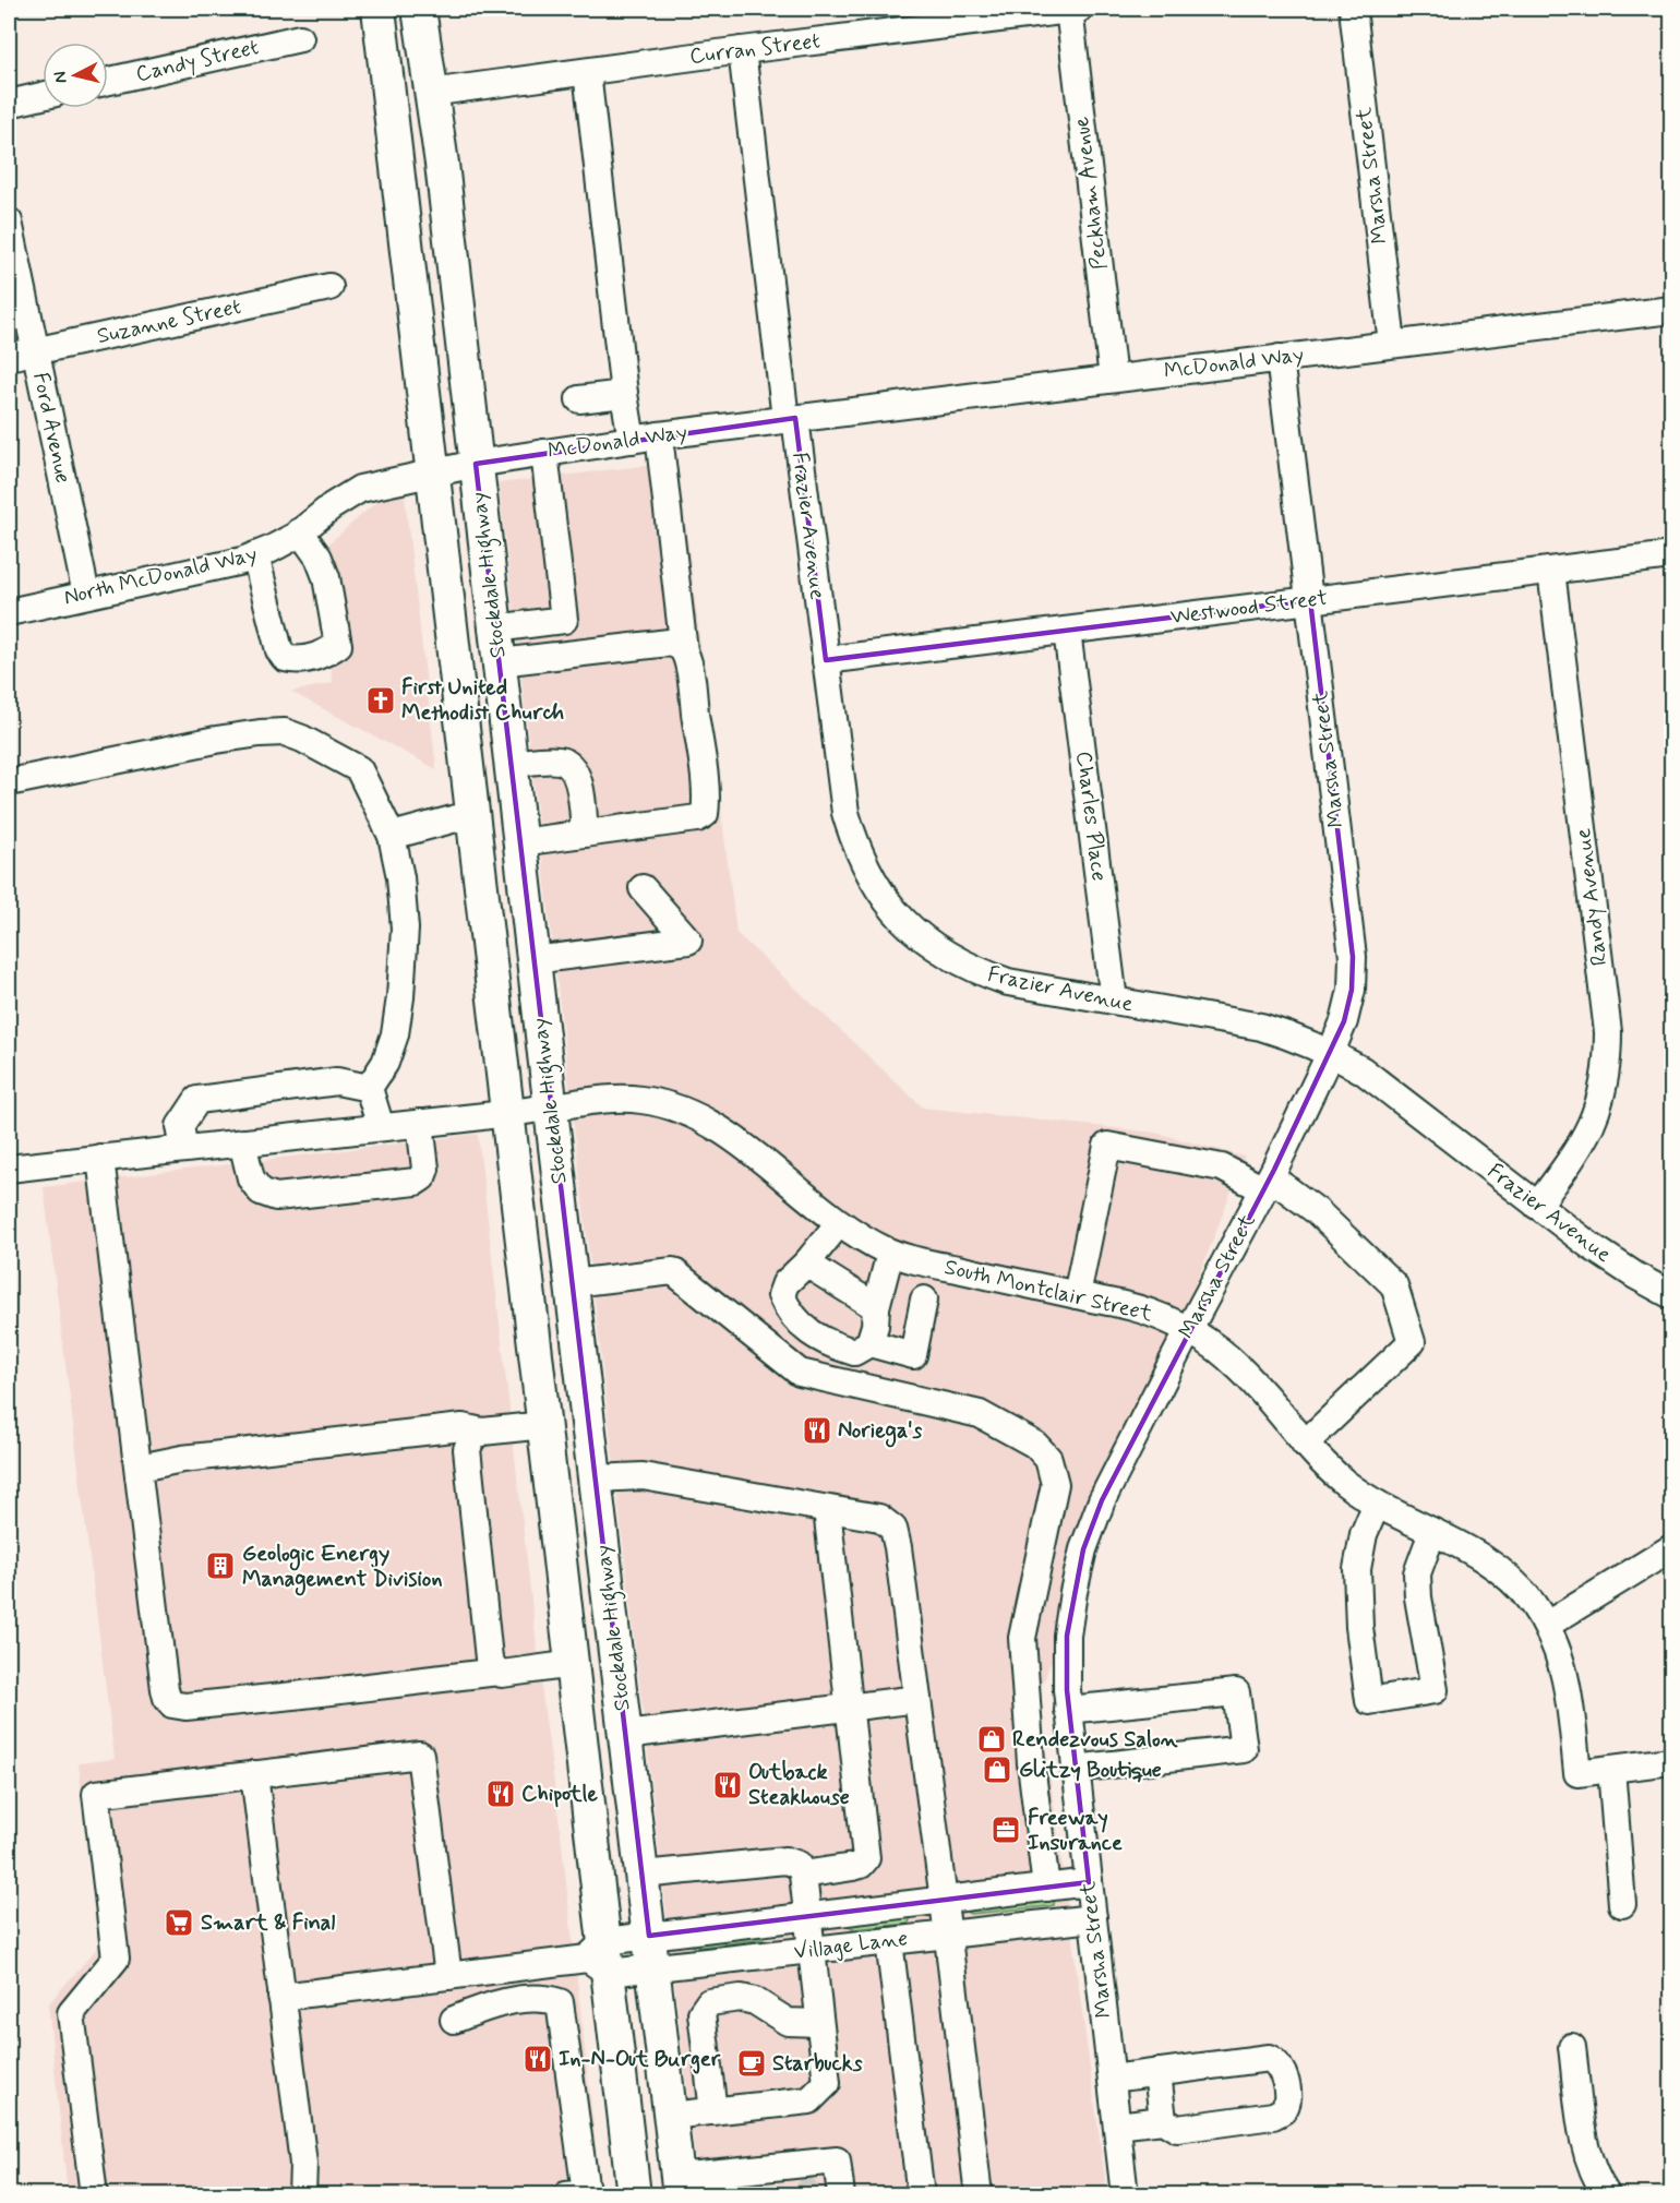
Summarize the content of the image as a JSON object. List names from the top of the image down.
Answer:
{
  "streets": {
    "main road": ["Stockdale Highway"],
    "street": [
      "Curran Street",
      "Candy Street",
      "Marsha Street",
      "Peckham Avenue",
      "Suzanne Street",
      "McDonald Way",
      "Ford Avenue",
      "Frazier Avenue",
      "North McDonald Way",
      "Westwood Street",
      "Charles Place",
      "Randy Avenue",
      "South Montclair Street",
      "Village Lane"
    ]
  },
  "crossings": [
    ["Curran Street", "Peckham Avenue"],
    ["Curran Street", "Frazier Avenue"],
    ["Curran Street", "Stockdale Highway"],
    ["Marsha Street", "McDonald Way"],
    ["Marsha Street", "Frazier Avenue"],
    ["Marsha Street", "Westwood Street"],
    ["Marsha Street", "South Montclair Street"],
    ["Marsha Street", "Village Lane"],
    ["Peckham Avenue", "McDonald Way"],
    ["Suzanne Street", "Ford Avenue"],
    ["McDonald Way", "Frazier Avenue"],
    ["McDonald Way", "Stockdale Highway"],
    ["McDonald Way", "North McDonald Way"],
    ["Ford Avenue", "North McDonald Way"],
    ["Frazier Avenue", "Westwood Street"],
    ["Frazier Avenue", "Charles Place"],
    ["Frazier Avenue", "Randy Avenue"],
    ["Stockdale Highway", "North McDonald Way"],
    ["Stockdale Highway", "South Montclair Street"],
    ["Stockdale Highway", "Village Lane"],
    ["Westwood Street", "Charles Place"],
    ["Westwood Street", "Randy Avenue"]
  ],
  "places": {
    "church": ["First United Methodist Church"],
    "restaurant": [
      "Noriega's",
      "Outback Steakhouse",
      "Chipotle",
      "In-N-Out Burger"
    ],
    "building": ["Geologic Energy Management Division"],
    "shop": ["Rendezvous Salon", "Glitzy Boutique"],
    "office": ["Freeway Insurance"],
    "supermarket": ["Smart & Final"],
    "cafe": ["Starbucks"]
  },
  "north": "left"
}
